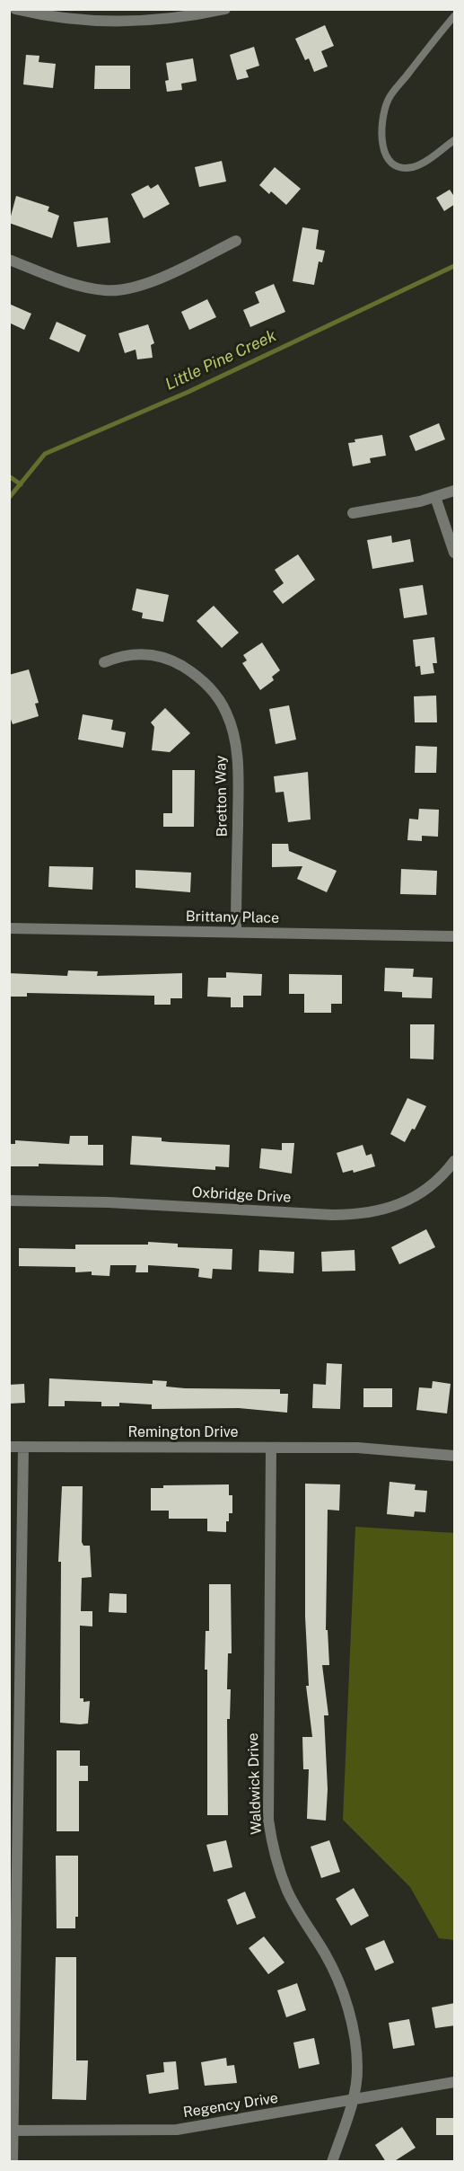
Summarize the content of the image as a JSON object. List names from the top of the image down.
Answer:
{
  "streets": {
    "street": [
      "Bretton Way",
      "Brittany Place",
      "Oxbridge Drive",
      "Remington Drive",
      "Waldwick Drive",
      "Regency Drive"
    ]
  },
  "crossings": [
    ["Bretton Way", "Brittany Place"],
    ["Remington Drive", "Waldwick Drive"],
    ["Waldwick Drive", "Regency Drive"]
  ],
  "water": ["Little Pine Creek"]
}
